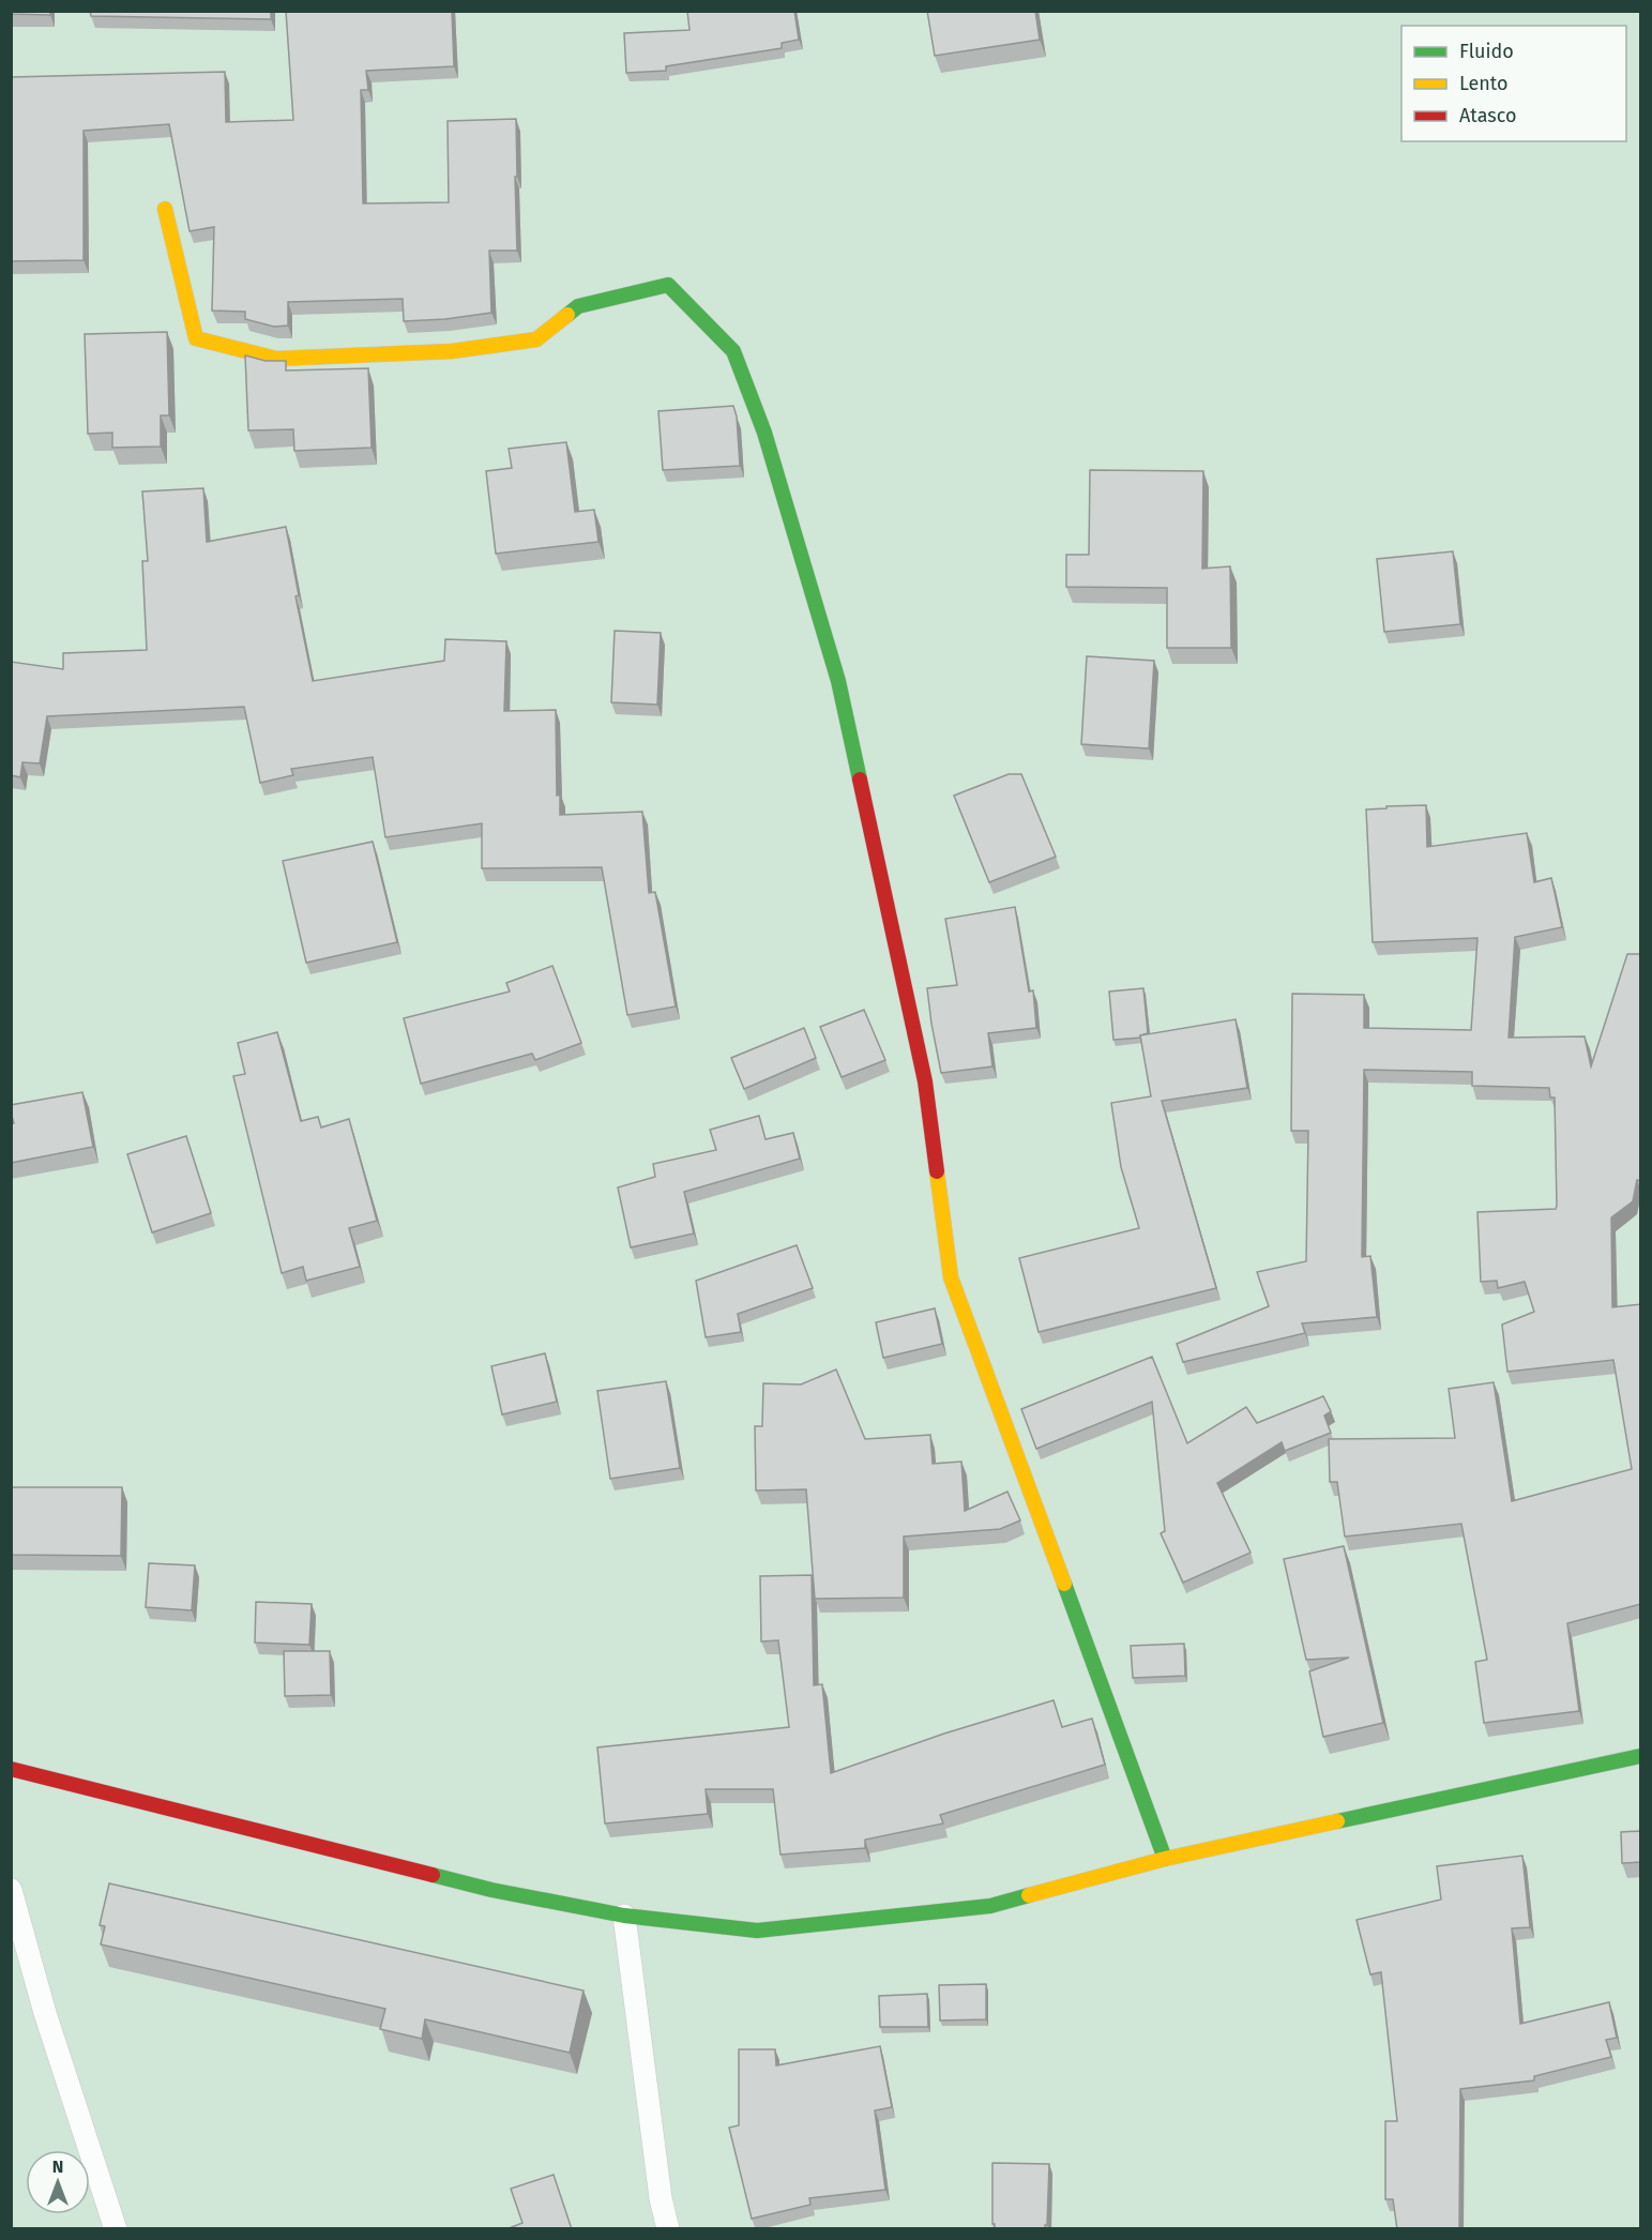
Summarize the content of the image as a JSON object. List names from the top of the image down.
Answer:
{
  "legend": ["Fluido", "Lento", "Atasco"],
  "north": "top"
}
